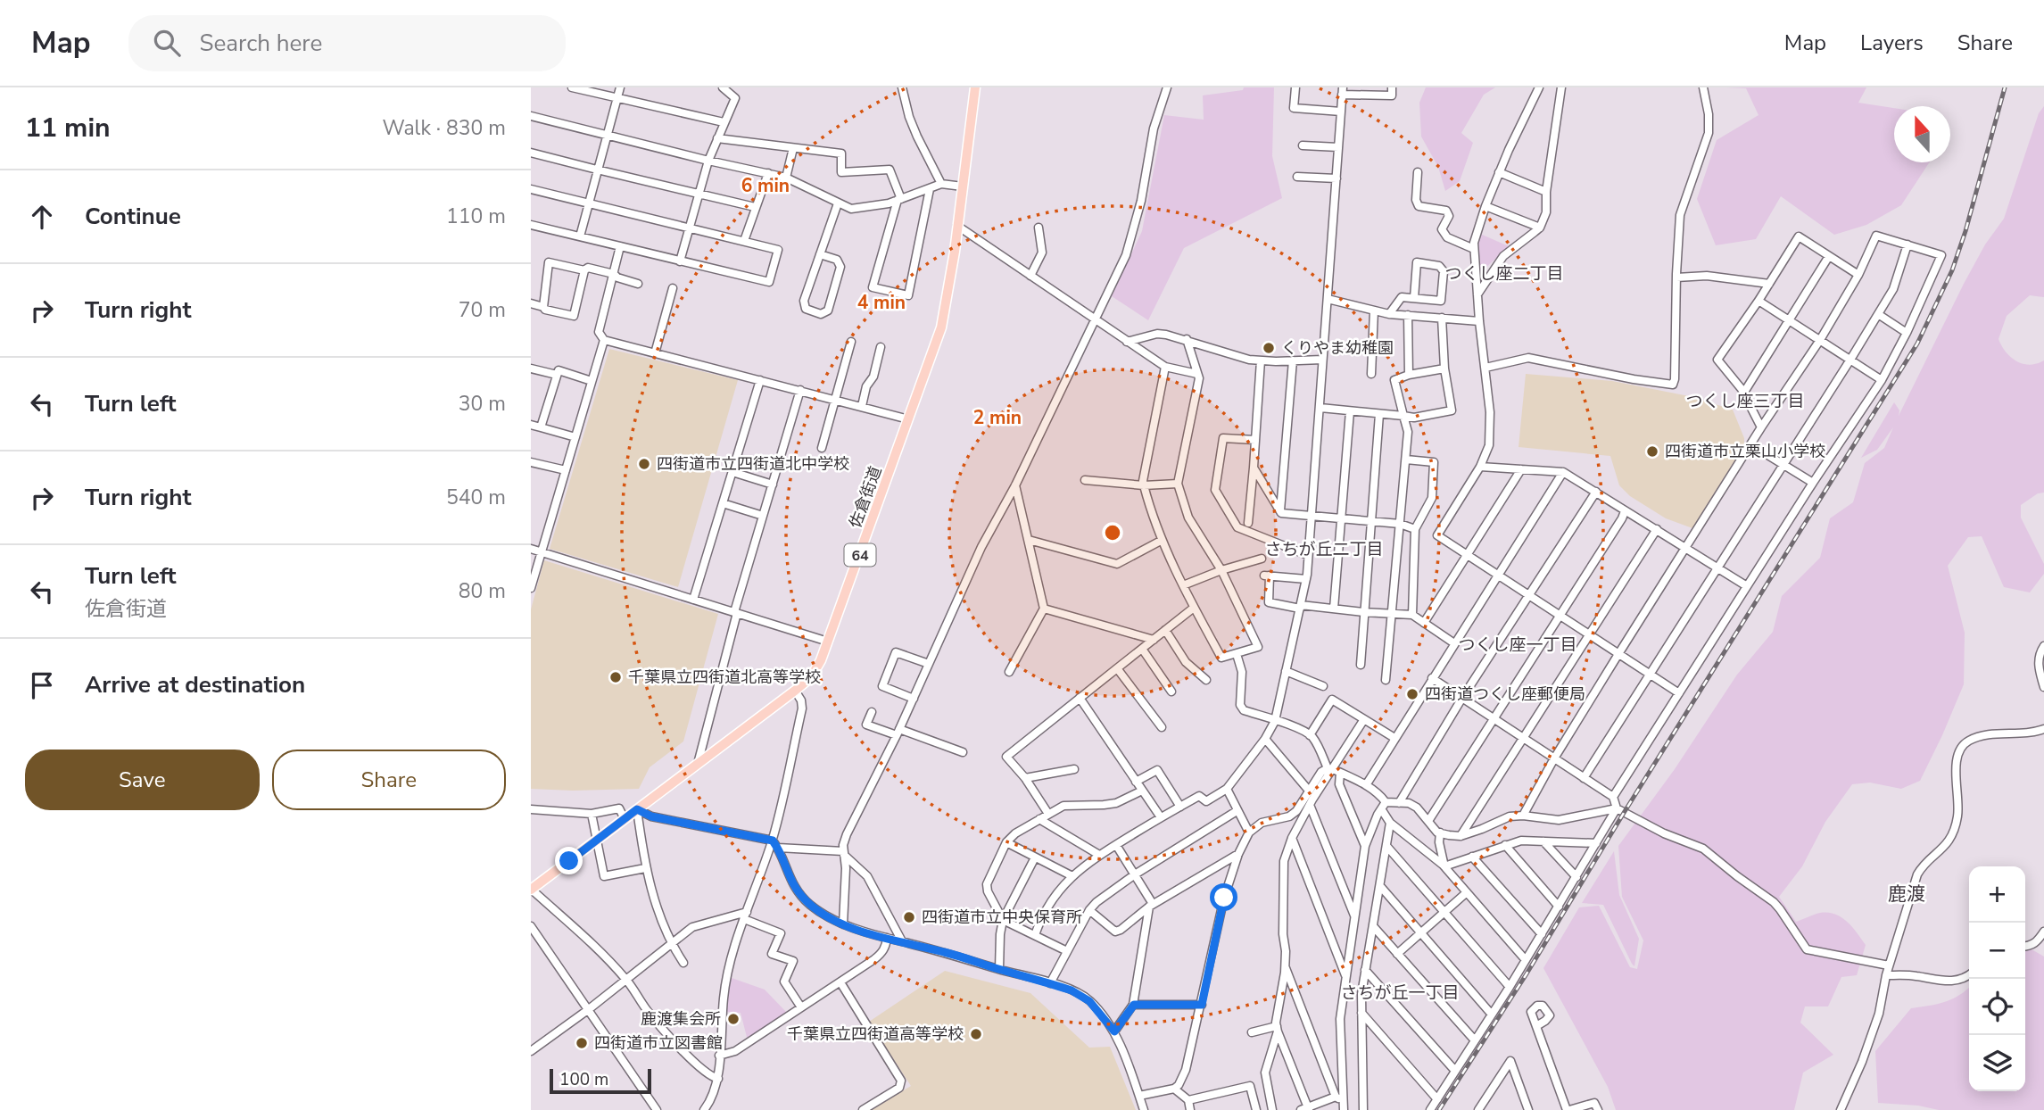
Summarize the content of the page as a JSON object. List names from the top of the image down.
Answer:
{
  "streets": {
    "main road": ["佐倉街道", "64"]
  },
  "districts": [
    "つくし座二丁目",
    "つくし座三丁目",
    "さちが丘二丁目",
    "つくし座一丁目",
    "鹿渡",
    "さちが丘一丁目"
  ],
  "places": [
    "くりやま幼稚園",
    "四街道市立栗山小学校",
    "四街道市立四街道北中学校",
    "千葉県立四街道北高等学校",
    "四街道つくし座郵便局",
    "四街道市立中央保育所",
    "鹿渡集会所",
    "千葉県立四街道高等学校",
    "四街道市立図書館"
  ],
  "scale_bar": "100 m",
  "north": "top",
  "page": {
    "header": "Map",
    "search": "Search here",
    "nav": ["Map", "Layers", "Share"],
    "heading": ["11 min", "Walk · 830 m"],
    "list": [
      ["Continue", "110 m"],
      ["Turn right", "70 m"],
      ["Turn left", "30 m"],
      ["Turn right", "540 m"],
      ["Turn left", "佐倉街道", "80 m"],
      "Arrive at destination"
    ],
    "buttons": ["Save", "Share"],
    "map_buttons": ["+", "−"],
    "scale": "100 m"
  },
  "rings": ["6 min", "4 min", "2 min"]
}
